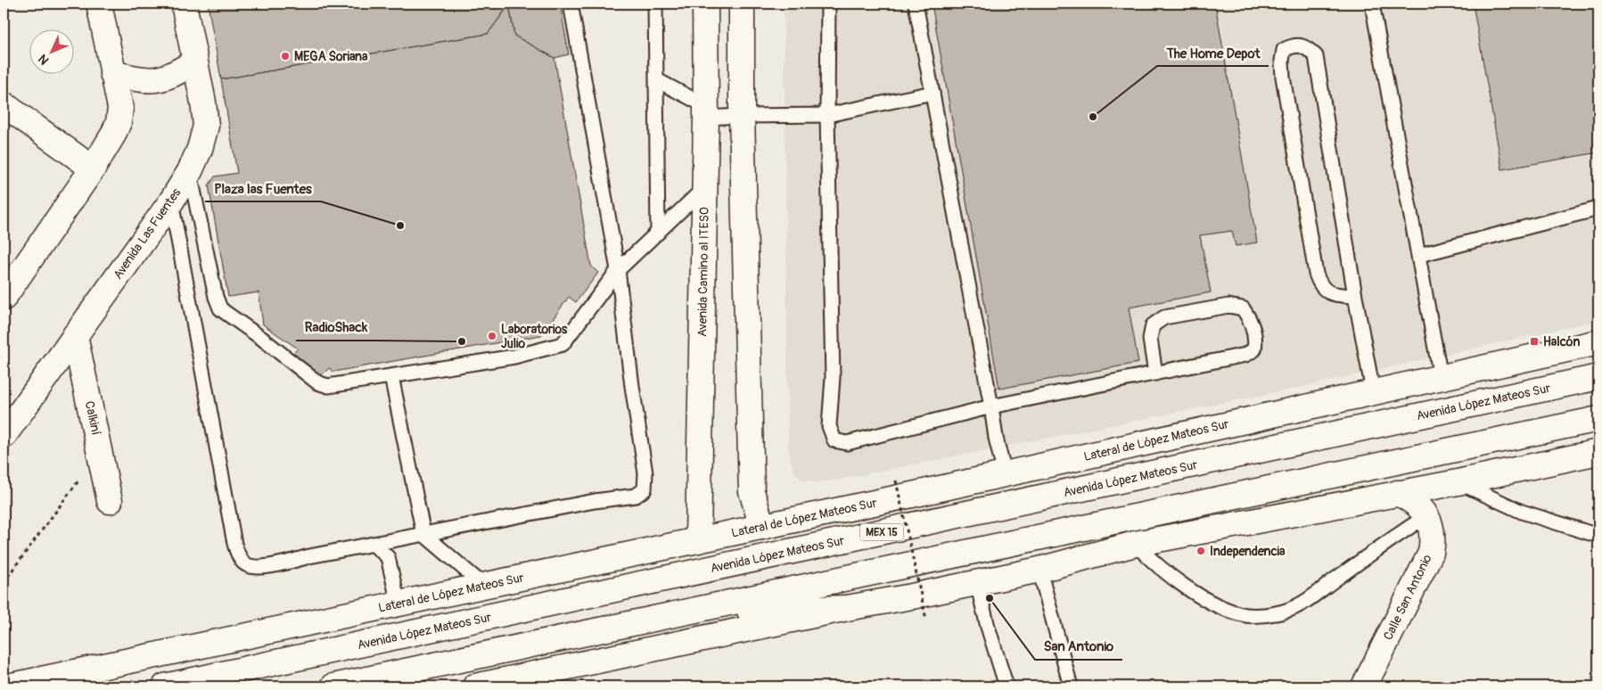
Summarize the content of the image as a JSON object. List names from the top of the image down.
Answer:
{
  "streets": {
    "main road": [
      "Avenida Las Fuentes",
      "Avenida Camino al ITESO",
      "Avenida López Mateos Sur",
      "Calkiní",
      "Lateral de López Mateos Sur",
      "MEX 15",
      "Calle San Antonio"
    ]
  },
  "crossings": [
    ["Avenida Las Fuentes", "Calkiní"],
    ["Avenida Camino al ITESO", "Lateral de López Mateos Sur"]
  ],
  "places": {
    "other": [
      "MEGA Soriana",
      "The Home Depot",
      "Plaza las Fuentes",
      "Laboratorios Julio",
      "RadioShack",
      "Independencia",
      "San Antonio"
    ],
    "transit": ["Halcón"]
  },
  "north": "bottom left"
}
